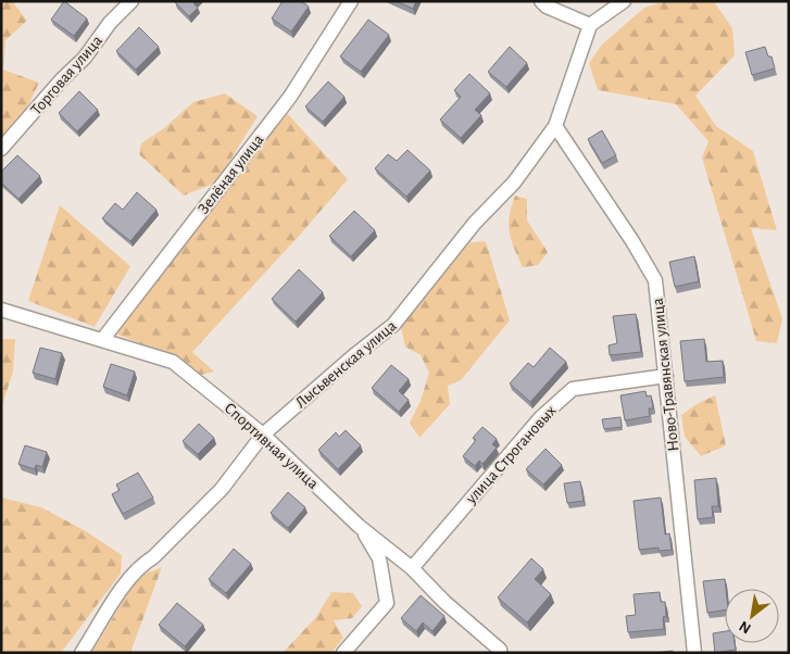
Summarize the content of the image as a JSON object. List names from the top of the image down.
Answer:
{
  "streets": {
    "street": [
      "Торговая улица",
      "Зелёная улица",
      "Лысьвенская улица",
      "Ново-Травянская улица",
      "Спортивная улица",
      "улица Строгановых"
    ]
  },
  "crossings": [
    ["Зелёная улица", "Спортивная улица"],
    ["Лысьвенская улица", "Ново-Травянская улица"],
    ["Лысьвенская улица", "Спортивная улица"],
    ["Ново-Травянская улица", "улица Строгановых"],
    ["Спортивная улица", "улица Строгановых"]
  ],
  "north": "bottom left"
}
